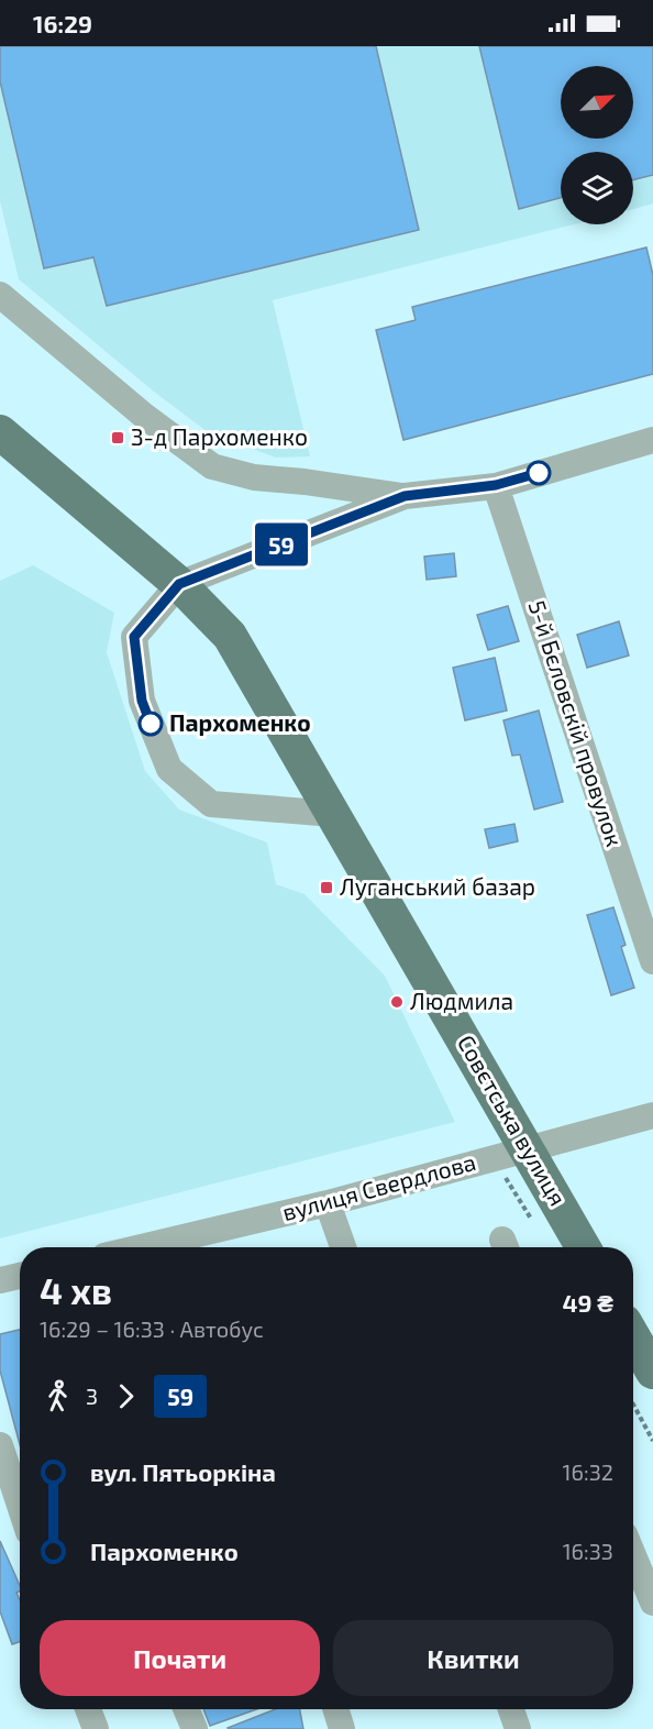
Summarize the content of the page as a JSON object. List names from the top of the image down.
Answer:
{
  "streets": {
    "main road": ["Совєтська вулиця"],
    "street": ["5-й Бєловскій провулок", "вулиця Свердлова"]
  },
  "crossings": [
    ["Совєтська вулиця", "вулиця Свердлова"]
  ],
  "places": {
    "transit": ["З-д Пархоменко", "Луганський базар"],
    "other": ["Пархоменко", "Людмила"]
  },
  "lines": ["bus line 59"],
  "north": "top right",
  "page": {
    "status": "16:29",
    "on_map": "59",
    "heading": ["4 хв", "16:29 – 16:33 · Автобус", "49 ₴"],
    "legs": ["3", "59"],
    "list": [
      {
        "name": "вул. Пятьоркіна",
        "value": "16:32"
      },
      {
        "name": "Пархоменко",
        "value": "16:33"
      }
    ],
    "buttons": ["Почати", "Квитки"]
  }
}
